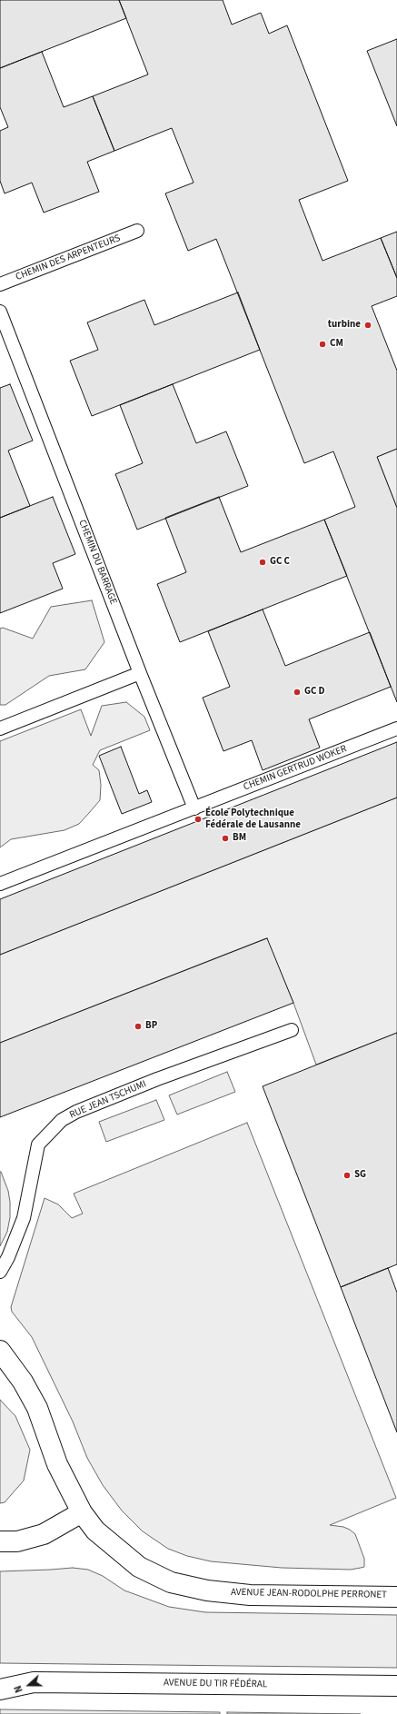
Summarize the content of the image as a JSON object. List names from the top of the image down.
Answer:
{
  "streets": {
    "street": ["AVENUE JEAN-RODOLPHE PERRONET", "AVENUE DU TIR FÉDÉRAL"],
    "lane": [
      "CHEMIN DES ARPENTEURS",
      "CHEMIN DU BARRAGE",
      "CHEMIN GERTRUD WOKER",
      "RUE JEAN TSCHUMI"
    ]
  },
  "places": [
    "turbine",
    "CM",
    "GC C",
    "GC D",
    "École Polytechnique Fédérale de Lausanne",
    "BM",
    "BP",
    "SG"
  ],
  "north": "left"
}
